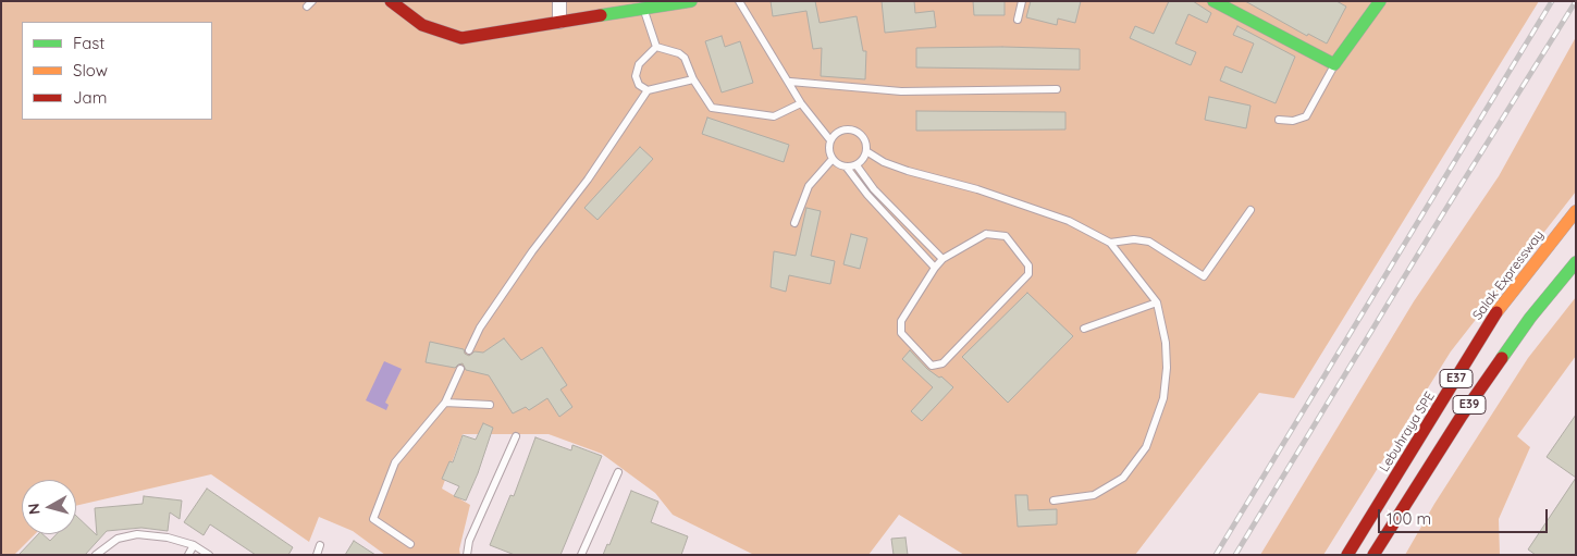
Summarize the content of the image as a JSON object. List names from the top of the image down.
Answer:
{
  "streets": {
    "main road": [
      "Salak Expressway",
      "E37",
      "E39",
      "Lebuhraya SPE"
    ]
  },
  "crossings": [
    ["Salak Expressway", "Lebuhraya SPE"]
  ],
  "legend": ["Fast", "Slow", "Jam"],
  "scale_bar": "100 m",
  "north": "left"
}
